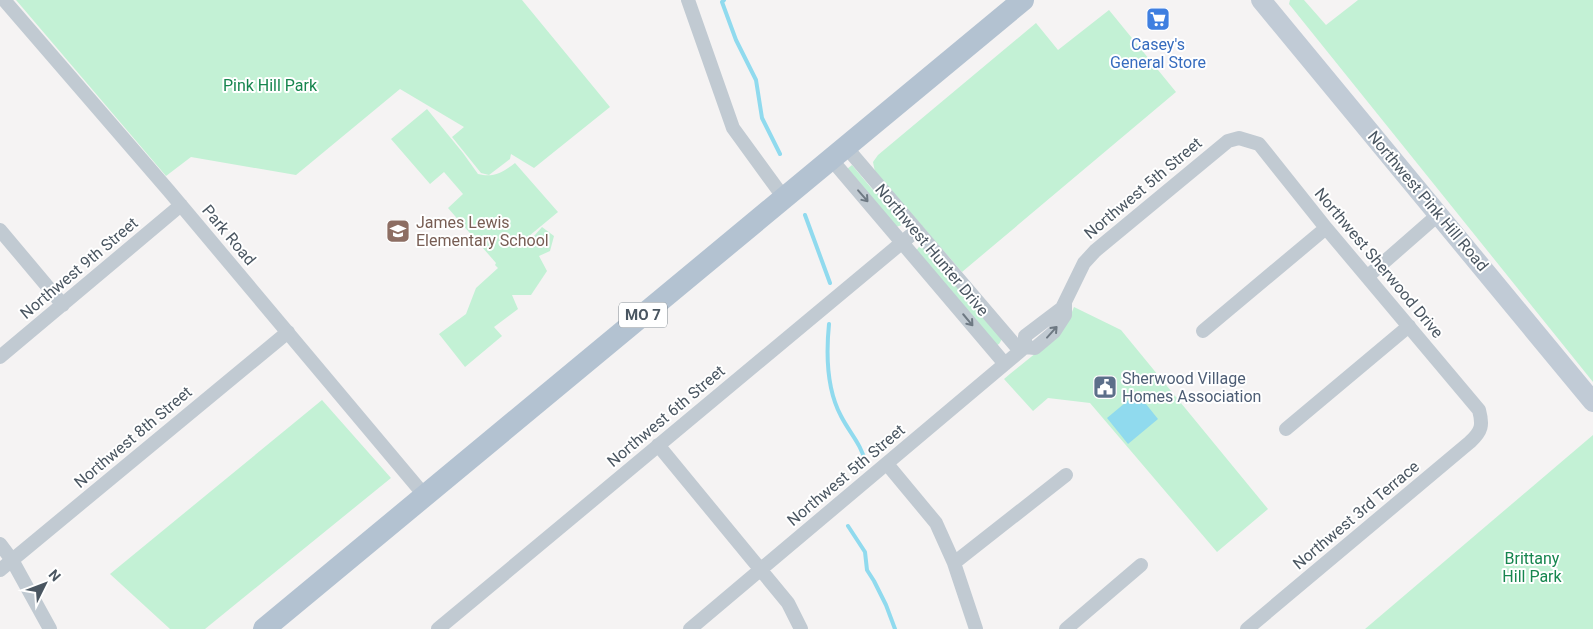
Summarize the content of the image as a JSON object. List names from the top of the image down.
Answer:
{
  "streets": {
    "main road": ["Northwest Pink Hill Road", "MO 7"],
    "street": [
      "Northwest 5th Street",
      "Park Road",
      "Northwest Hunter Drive",
      "Northwest Sherwood Drive",
      "Northwest 9th Street",
      "Northwest 6th Street",
      "Northwest 8th Street",
      "Northwest 3rd Terrace"
    ]
  },
  "crossings": [
    ["Northwest 5th Street", "Northwest Hunter Drive"],
    ["Northwest 5th Street", "Northwest Sherwood Drive"],
    ["Park Road", "Northwest 9th Street"],
    ["Park Road", "MO 7"],
    ["Park Road", "Northwest 8th Street"],
    ["Northwest Hunter Drive", "MO 7"],
    ["Northwest Hunter Drive", "Northwest 6th Street"],
    ["Northwest Sherwood Drive", "Northwest 3rd Terrace"]
  ],
  "parks": ["Pink Hill Park", "Brittany Hill Park"],
  "places": {
    "supermarket": ["Casey's General Store"],
    "school or university": ["James Lewis Elementary School"],
    "public building": ["Sherwood Village Homes Association"]
  },
  "north": "top right"
}
